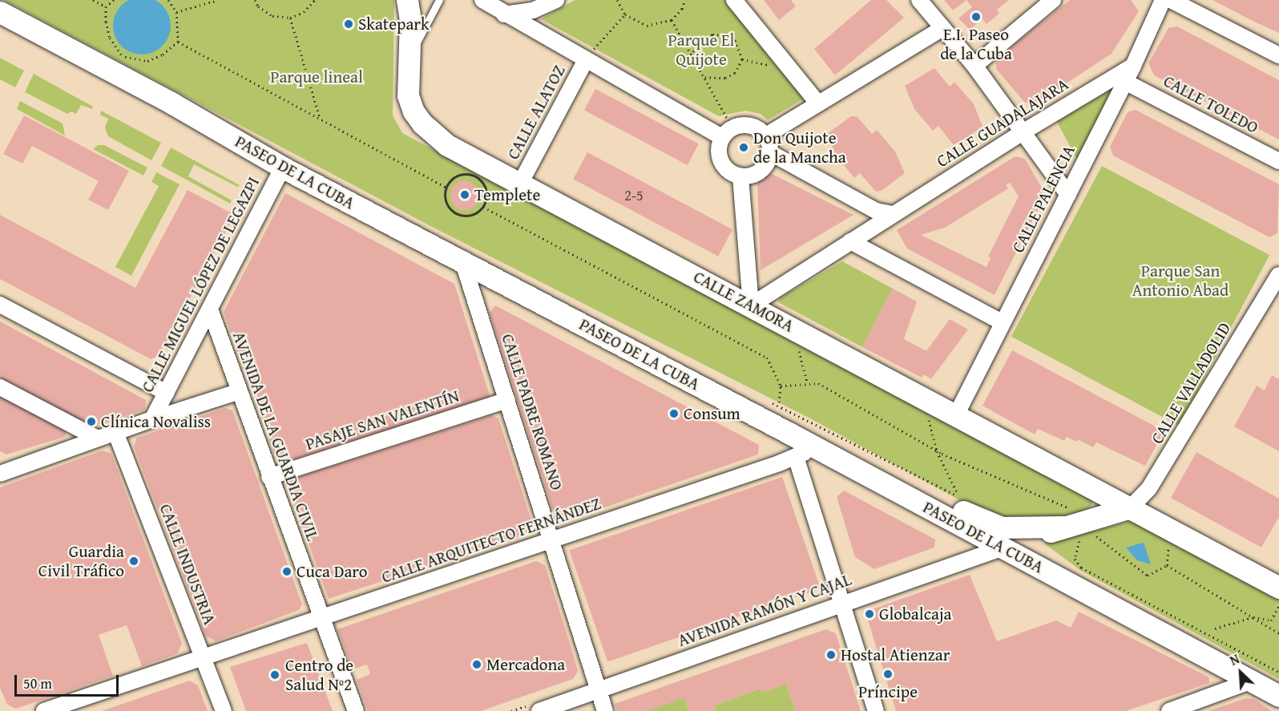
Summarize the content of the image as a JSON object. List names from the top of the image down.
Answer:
{
  "streets": {
    "main road": ["PASEO DE LA CUBA", "CALLE ZAMORA"],
    "street": [
      "CALLE TOLEDO",
      "CALLE ALATOZ",
      "CALLE GUADALAJARA",
      "CALLE PALENCIA",
      "CALLE MIGUEL LÓPEZ DE LEGAZPI",
      "CALLE VALLADOLID",
      "CALLE PADRE ROMANO",
      "PASAJE SAN VALENTÍN",
      "AVENIDA DE LA GUARDIA CIVIL",
      "CALLE ARQUITECTO FERNÁNDEZ",
      "CALLE INDUSTRIA",
      "AVENIDA RAMÓN Y CAJAL"
    ]
  },
  "crossings": [
    ["CALLE TOLEDO", "CALLE PALENCIA"],
    ["CALLE ALATOZ", "CALLE ZAMORA"],
    ["CALLE GUADALAJARA", "CALLE PALENCIA"],
    ["CALLE GUADALAJARA", "CALLE ZAMORA"],
    ["PASEO DE LA CUBA", "CALLE MIGUEL LÓPEZ DE LEGAZPI"],
    ["PASEO DE LA CUBA", "CALLE PADRE ROMANO"],
    ["PASEO DE LA CUBA", "CALLE ARQUITECTO FERNÁNDEZ"],
    ["PASEO DE LA CUBA", "AVENIDA RAMÓN Y CAJAL"],
    ["CALLE PALENCIA", "CALLE ZAMORA"],
    ["CALLE MIGUEL LÓPEZ DE LEGAZPI", "AVENIDA DE LA GUARDIA CIVIL"],
    ["CALLE MIGUEL LÓPEZ DE LEGAZPI", "CALLE INDUSTRIA"],
    ["CALLE ZAMORA", "CALLE VALLADOLID"],
    ["CALLE PADRE ROMANO", "PASAJE SAN VALENTÍN"],
    ["CALLE PADRE ROMANO", "CALLE ARQUITECTO FERNÁNDEZ"],
    ["CALLE PADRE ROMANO", "AVENIDA RAMÓN Y CAJAL"],
    ["PASAJE SAN VALENTÍN", "AVENIDA DE LA GUARDIA CIVIL"],
    ["AVENIDA DE LA GUARDIA CIVIL", "CALLE ARQUITECTO FERNÁNDEZ"],
    ["CALLE ARQUITECTO FERNÁNDEZ", "CALLE INDUSTRIA"]
  ],
  "parks": ["Parque El Quijote", "Parque lineal", "Parque San Antonio Abad"],
  "places": [
    "E.I. Paseo de la Cuba",
    "Skatepark",
    "Don Quijote de la Mancha",
    "Templete",
    "Consum",
    "Clínica Novaliss",
    "Guardia Civil Tráfico",
    "Cuca Daro",
    "Globalcaja",
    "Hostal Atienzar",
    "Mercadona",
    "Príncipe",
    "Centro de Salud Nº2"
  ],
  "house_numbers": ["2-5"],
  "scale_bar": "50 m",
  "north": "top left"
}
